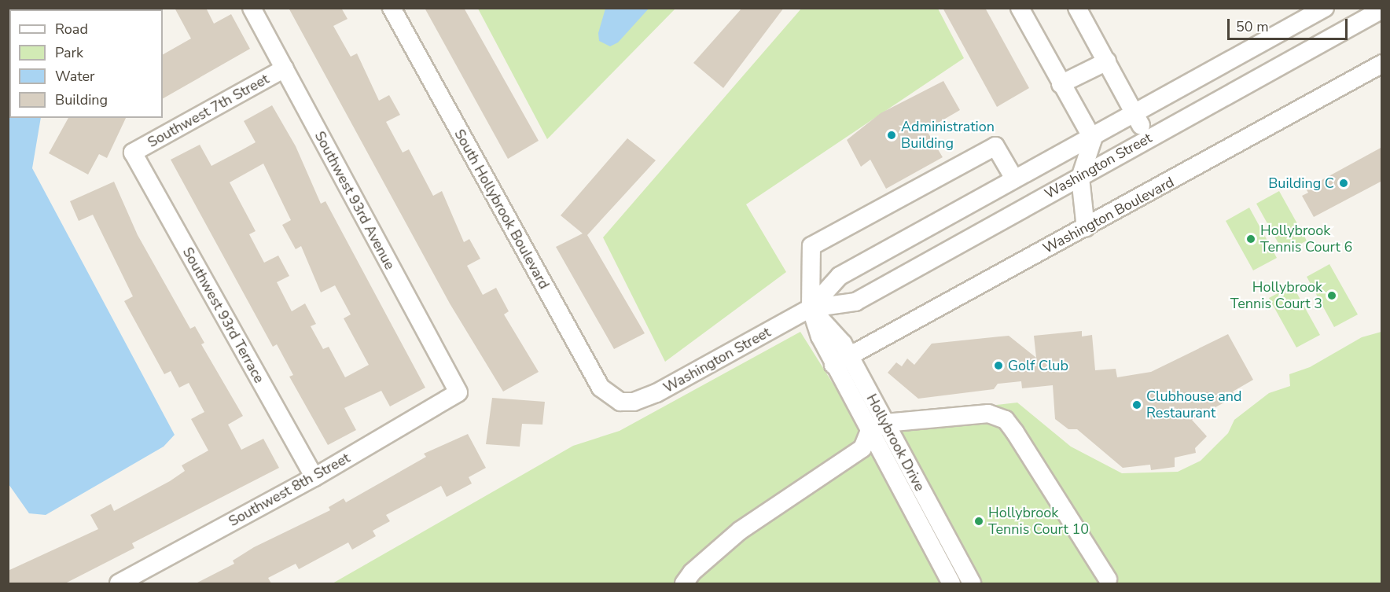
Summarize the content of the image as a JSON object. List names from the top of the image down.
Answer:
{
  "streets": {
    "street": [
      "Southwest 7th Street",
      "Washington Street",
      "Southwest 93rd Avenue",
      "South Hollybrook Boulevard",
      "Washington Boulevard",
      "Southwest 93rd Terrace",
      "Hollybrook Drive",
      "Southwest 8th Street"
    ]
  },
  "crossings": [
    ["Southwest 7th Street", "Southwest 93rd Avenue"],
    ["Southwest 7th Street", "Southwest 93rd Terrace"],
    ["Washington Street", "South Hollybrook Boulevard"],
    ["Washington Street", "Hollybrook Drive"],
    ["Southwest 93rd Avenue", "Southwest 8th Street"],
    ["Washington Boulevard", "Hollybrook Drive"],
    ["Southwest 93rd Terrace", "Southwest 8th Street"]
  ],
  "places": [
    "Administration Building",
    "Building C",
    "Hollybrook Tennis Court 6",
    "Hollybrook Tennis Court 3",
    "Golf Club",
    "Clubhouse and Restaurant",
    "Hollybrook Tennis Court 10"
  ],
  "legend": [
    "Road",
    "Park",
    "Water",
    "Building"
  ],
  "scale_bar": "50 m"
}
